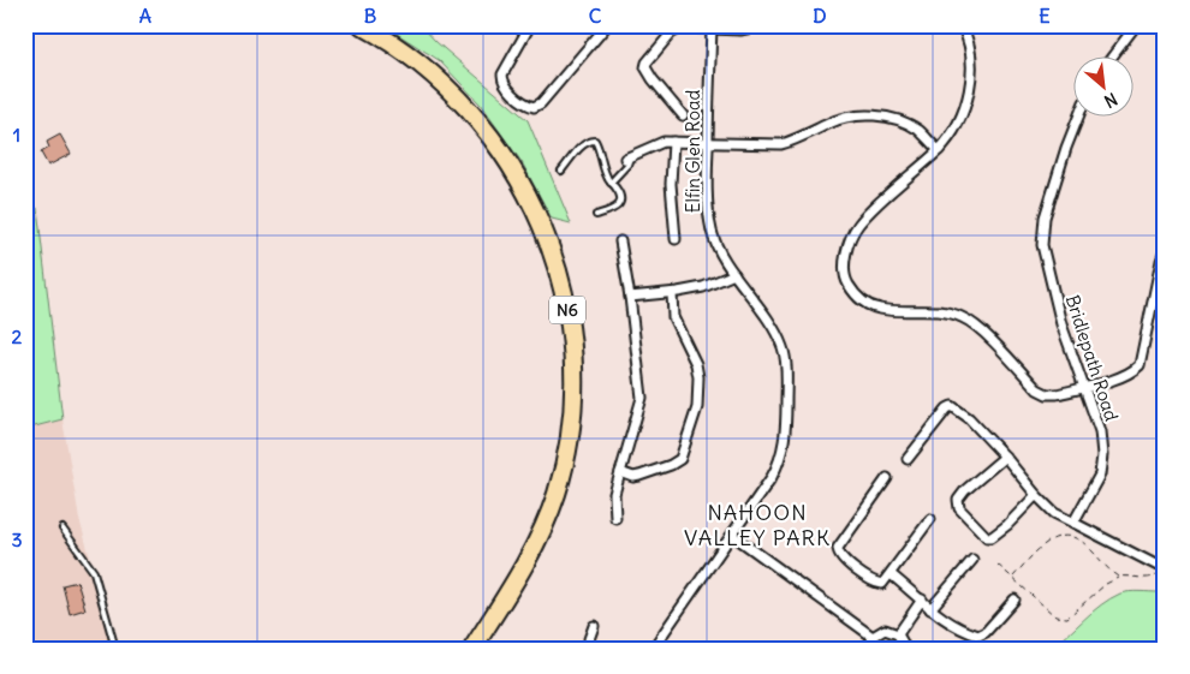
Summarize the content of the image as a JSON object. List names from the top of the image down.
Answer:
{
  "streets": {
    "highway": ["N6"],
    "street": ["Elfin Glen Road", "Bridlepath Road"]
  },
  "districts": ["NAHOON VALLEY PARK"],
  "north": "bottom right",
  "grid": {
    "columns": [
      "A",
      "B",
      "C",
      "D",
      "E"
    ],
    "rows": ["1", "2", "3"]
  }
}
